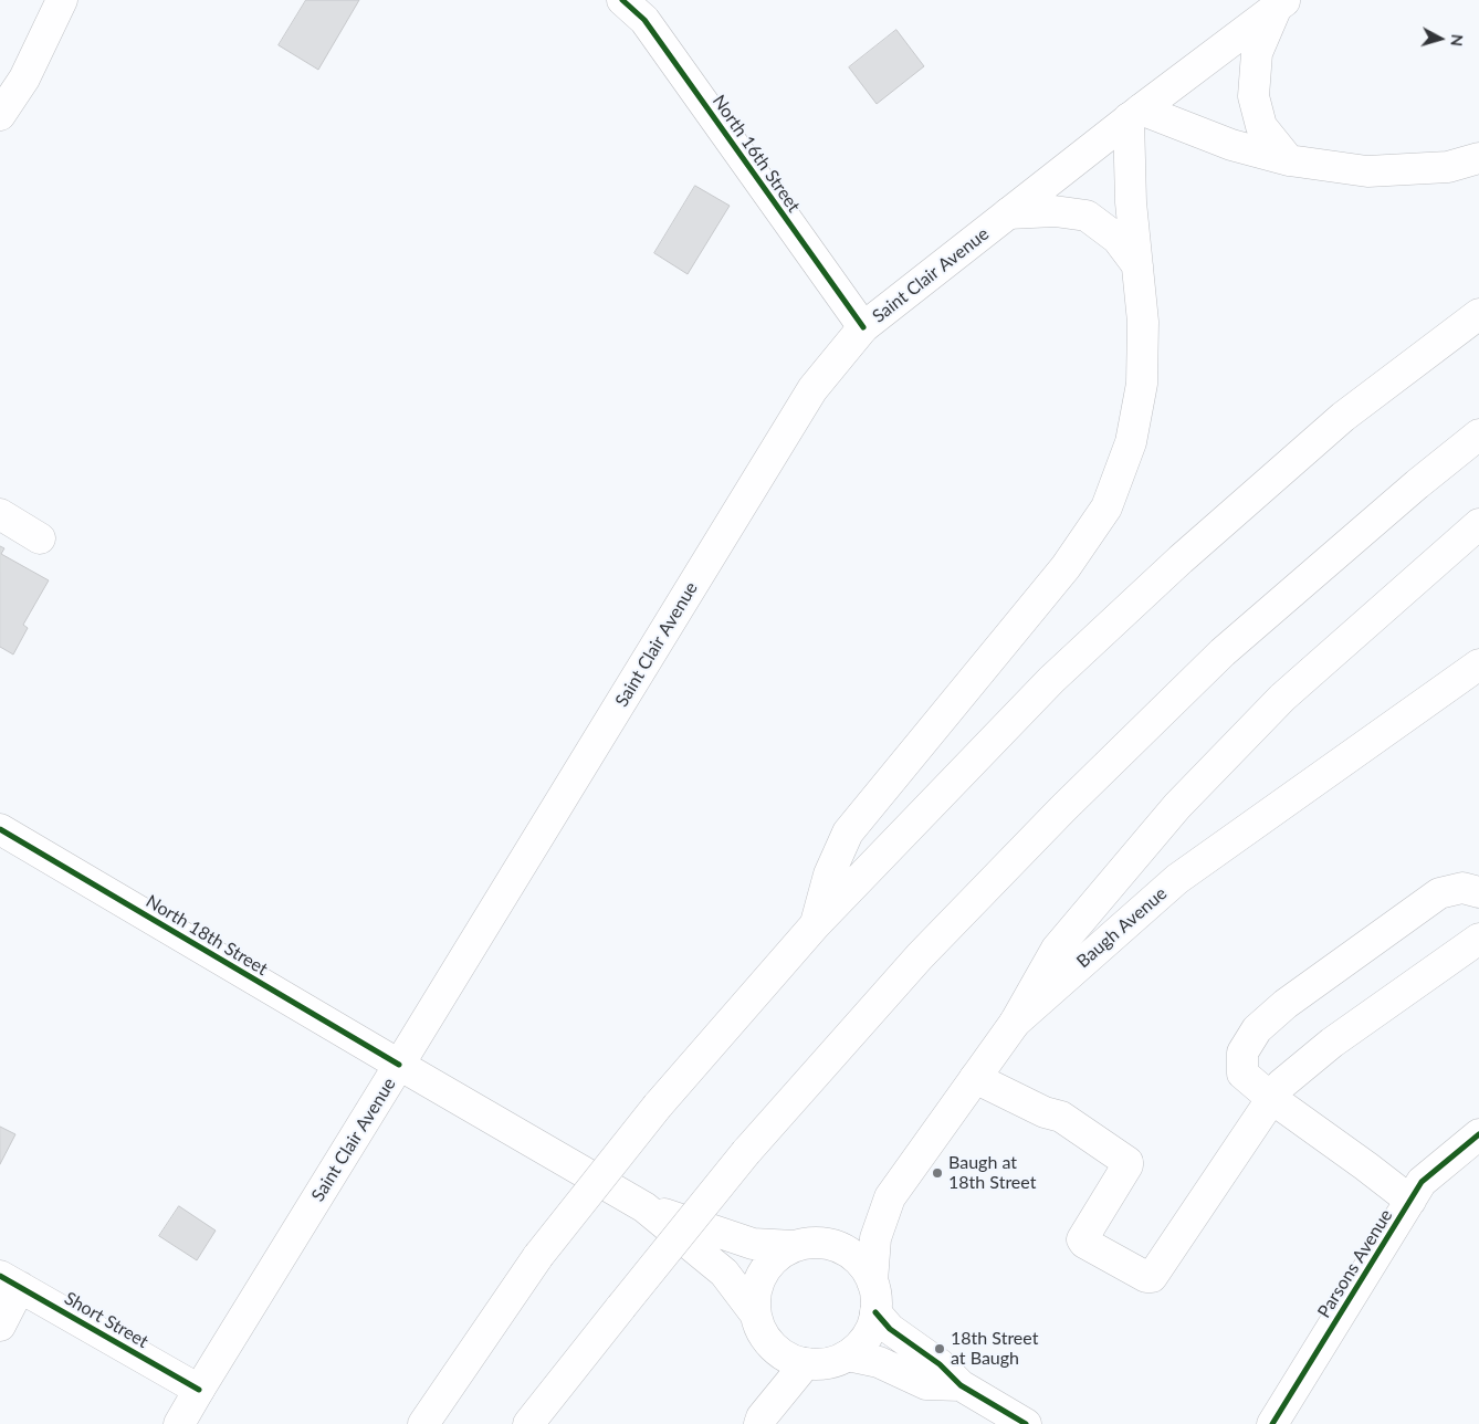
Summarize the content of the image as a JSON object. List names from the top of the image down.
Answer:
{
  "streets": {
    "main road": [
      "North 16th Street",
      "Saint Clair Avenue",
      "Baugh Avenue",
      "North 18th Street",
      "Parsons Avenue",
      "Short Street"
    ]
  },
  "crossings": [
    ["North 16th Street", "Saint Clair Avenue"],
    ["Saint Clair Avenue", "North 18th Street"],
    ["Saint Clair Avenue", "Short Street"],
    ["Baugh Avenue", "North 18th Street"]
  ],
  "places": ["Baugh at 18th Street", "18th Street at Baugh"],
  "north": "right"
}
